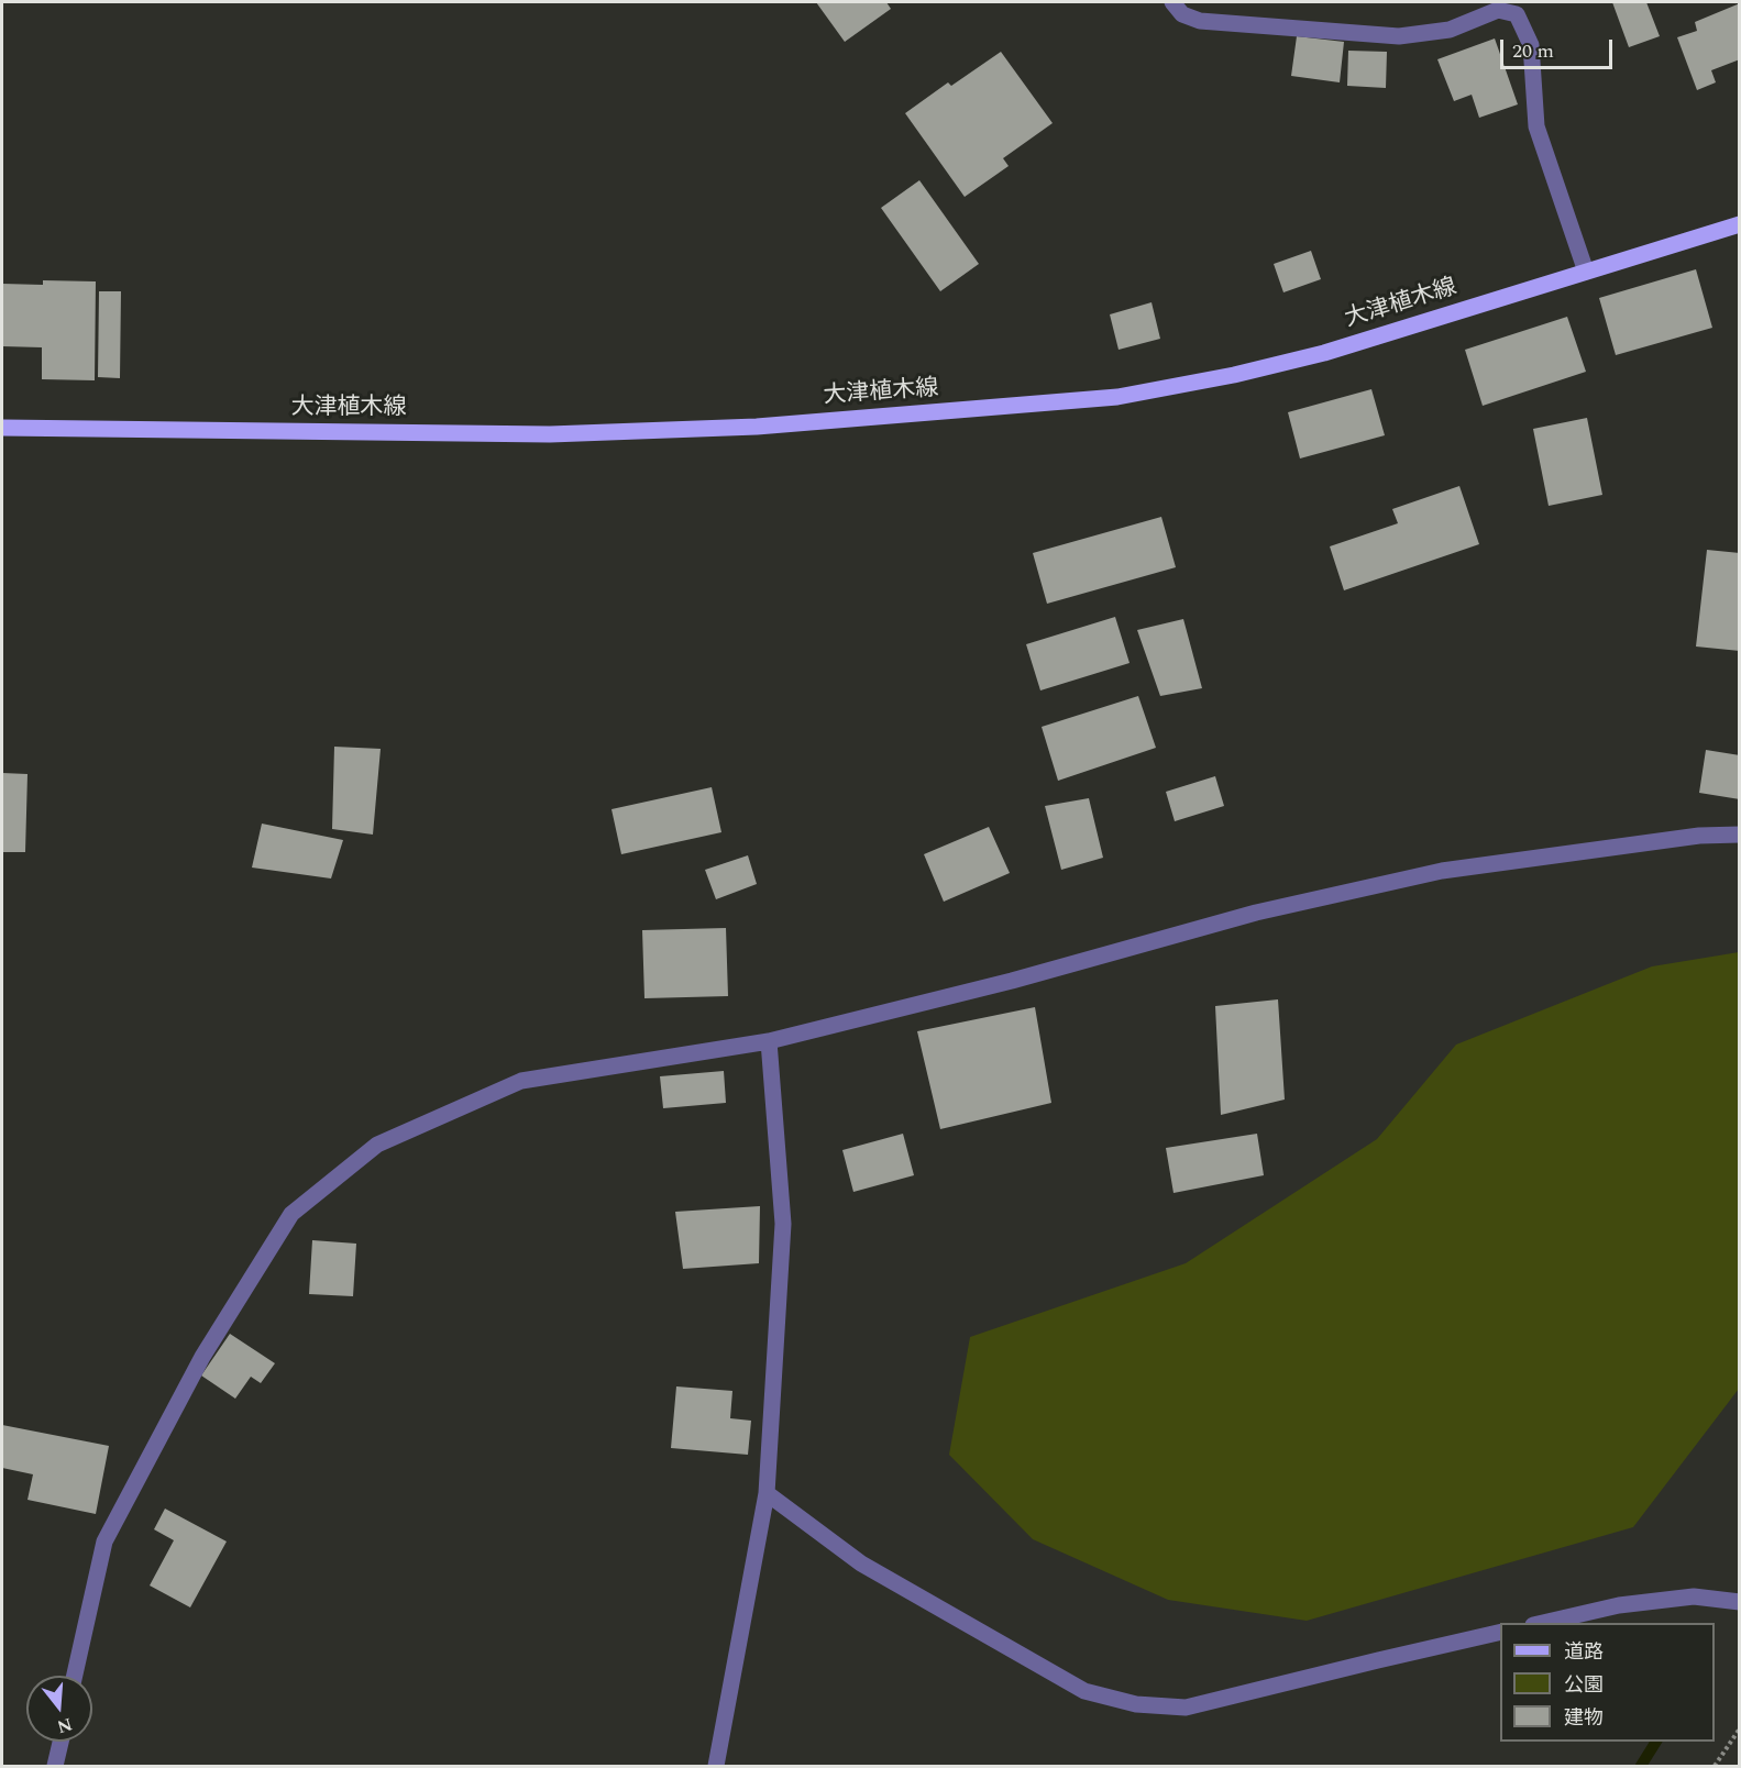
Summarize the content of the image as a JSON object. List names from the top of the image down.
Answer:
{
  "streets": {
    "main road": ["大津植木線"]
  },
  "legend": ["道路", "公園", "建物"],
  "scale_bar": "20 m",
  "north": "bottom"
}
